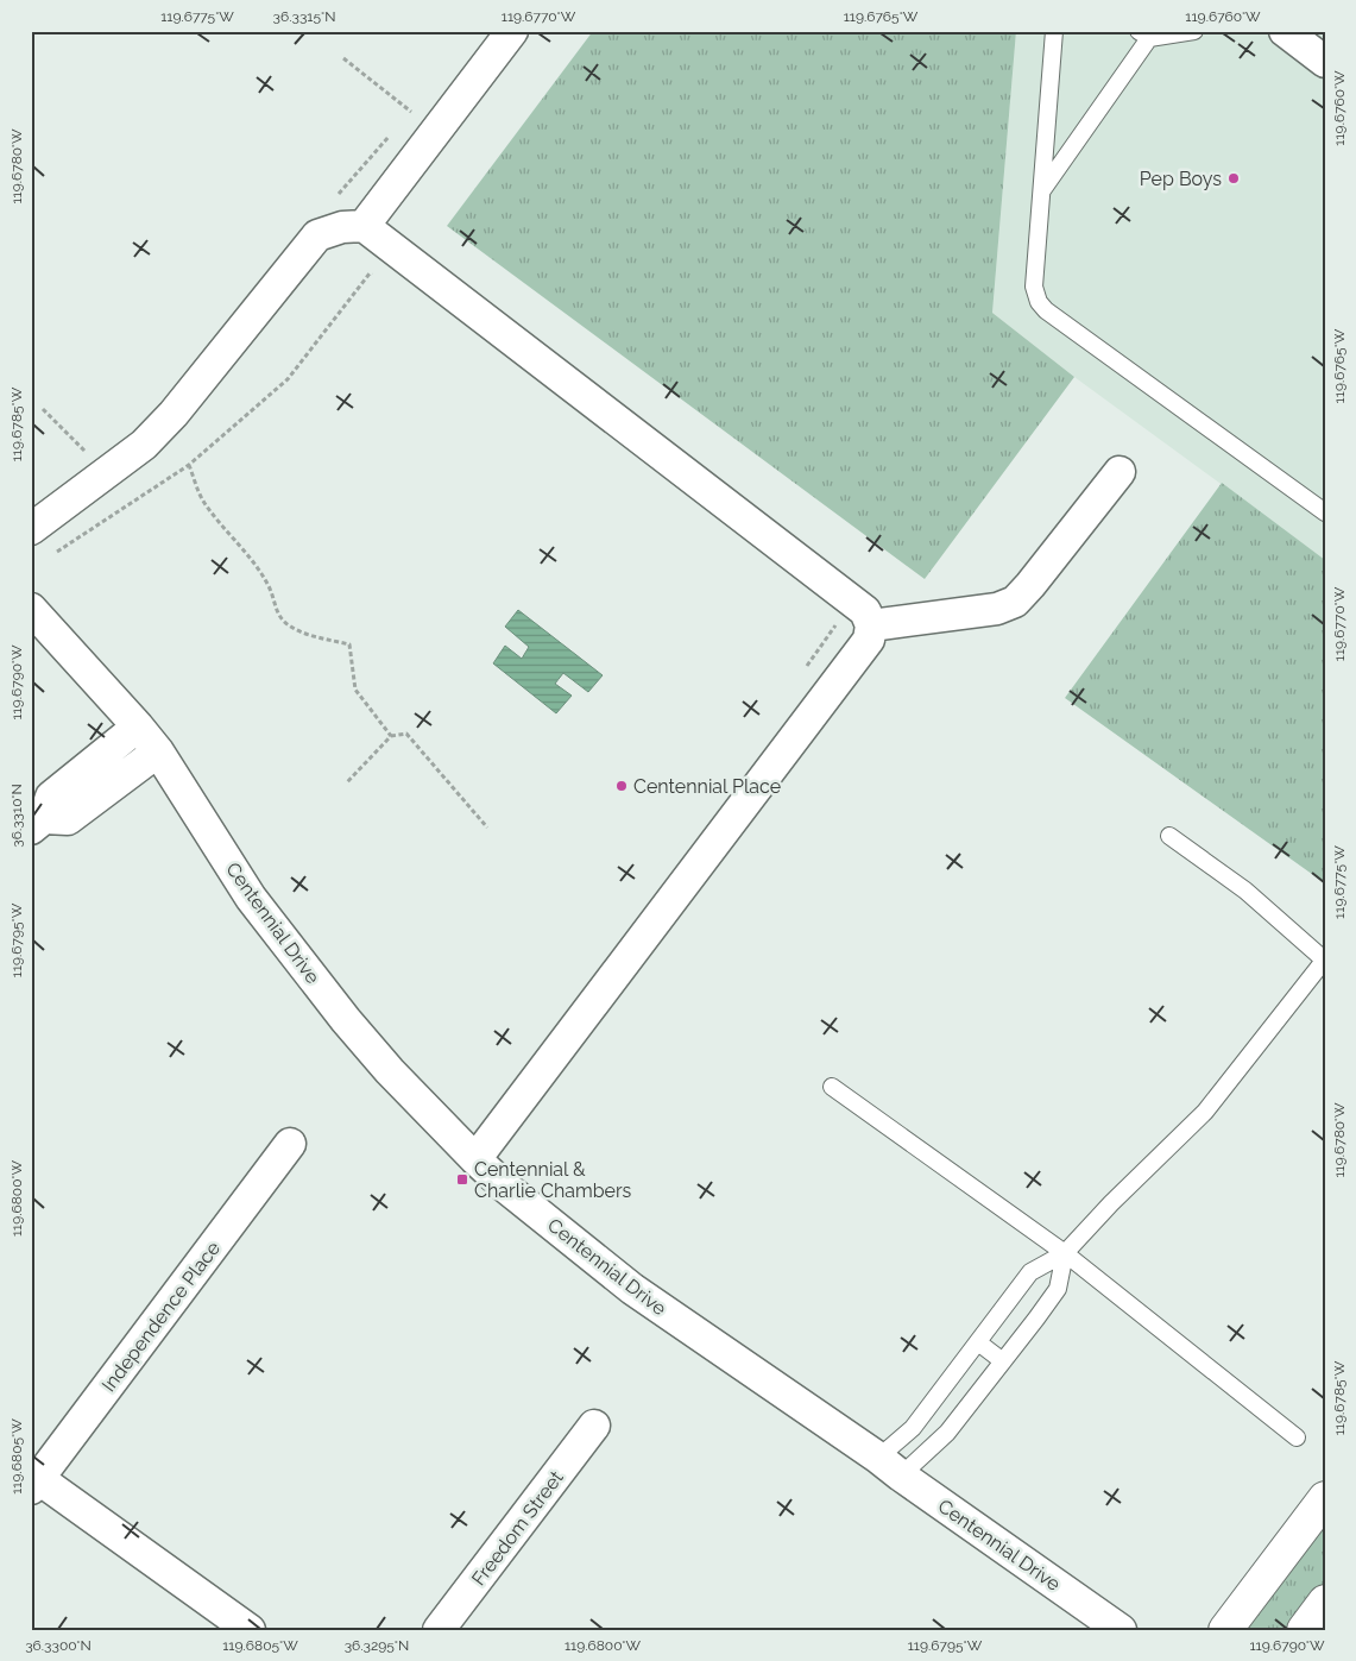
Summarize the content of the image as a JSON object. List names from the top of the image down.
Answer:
{
  "streets": {
    "street": ["Centennial Drive", "Independence Place", "Freedom Street"]
  },
  "places": {
    "other": ["Pep Boys", "Centennial Place"],
    "transit": ["Centennial & Charlie Chambers"]
  },
  "coordinates": [
    "119.6775°W",
    "36.3315°N",
    "119.6770°W",
    "119.6765°W",
    "119.6760°W",
    "119.6780°W",
    "119.6785°W",
    "119.6790°W",
    "36.3310°N",
    "119.6795°W",
    "119.6800°W",
    "119.6805°W",
    "36.3300°N",
    "36.3295°N"
  ]
}
